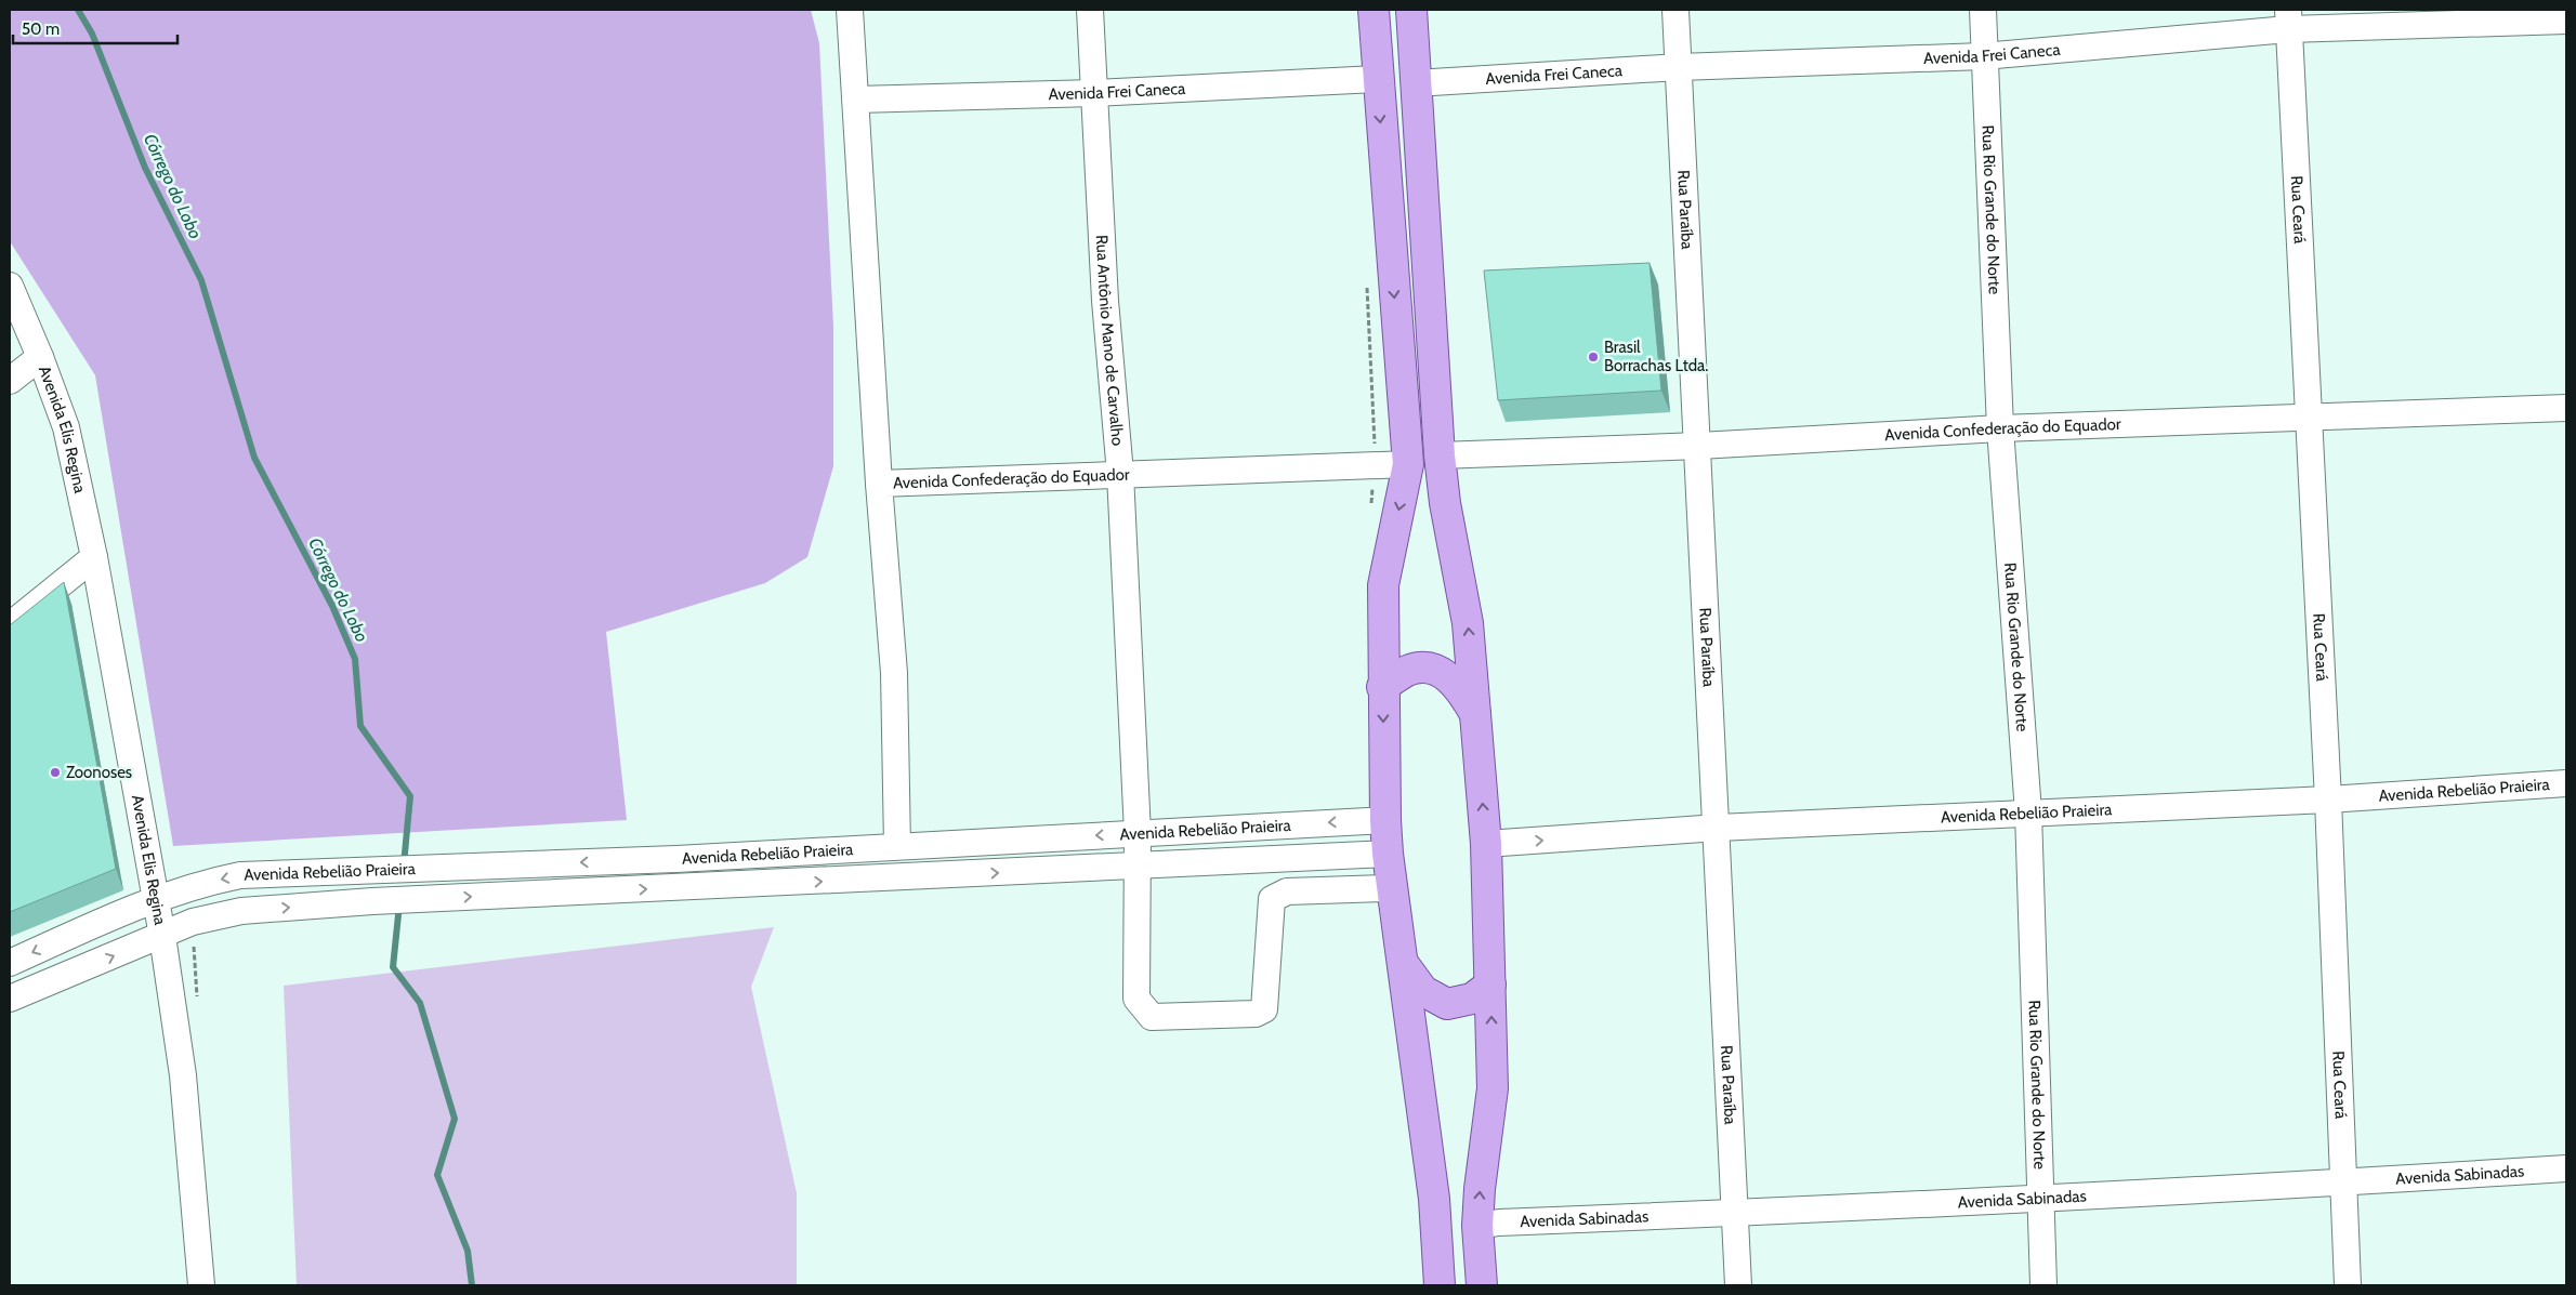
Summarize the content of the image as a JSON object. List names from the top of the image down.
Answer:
{
  "streets": {
    "street": [
      "Avenida Frei Caneca",
      "Rua Paraíba",
      "Rua Rio Grande do Norte",
      "Rua Ceará",
      "Rua Antônio Mano de Carvalho",
      "Avenida Elis Regina",
      "Avenida Confederação do Equador",
      "Avenida Rebelião Praieira",
      "Avenida Sabinadas"
    ]
  },
  "crossings": [
    ["Avenida Frei Caneca", "Rua Paraíba"],
    ["Avenida Frei Caneca", "Rua Rio Grande do Norte"],
    ["Avenida Frei Caneca", "Rua Ceará"],
    ["Avenida Frei Caneca", "Rua Antônio Mano de Carvalho"],
    ["Rua Paraíba", "Avenida Confederação do Equador"],
    ["Rua Paraíba", "Avenida Rebelião Praieira"],
    ["Rua Paraíba", "Avenida Sabinadas"],
    ["Rua Rio Grande do Norte", "Avenida Confederação do Equador"],
    ["Rua Rio Grande do Norte", "Avenida Rebelião Praieira"],
    ["Rua Rio Grande do Norte", "Avenida Sabinadas"],
    ["Rua Ceará", "Avenida Confederação do Equador"],
    ["Rua Ceará", "Avenida Rebelião Praieira"],
    ["Rua Ceará", "Avenida Sabinadas"],
    ["Rua Antônio Mano de Carvalho", "Avenida Confederação do Equador"],
    ["Rua Antônio Mano de Carvalho", "Avenida Rebelião Praieira"],
    ["Avenida Elis Regina", "Avenida Rebelião Praieira"],
    ["Avenida Confederação do Equador", "Avenida Rebelião Praieira"]
  ],
  "water": ["Córrego do Lobo"],
  "places": ["Brasil Borrachas Ltda.", "Zoonoses"],
  "scale_bar": "50 m"
}
